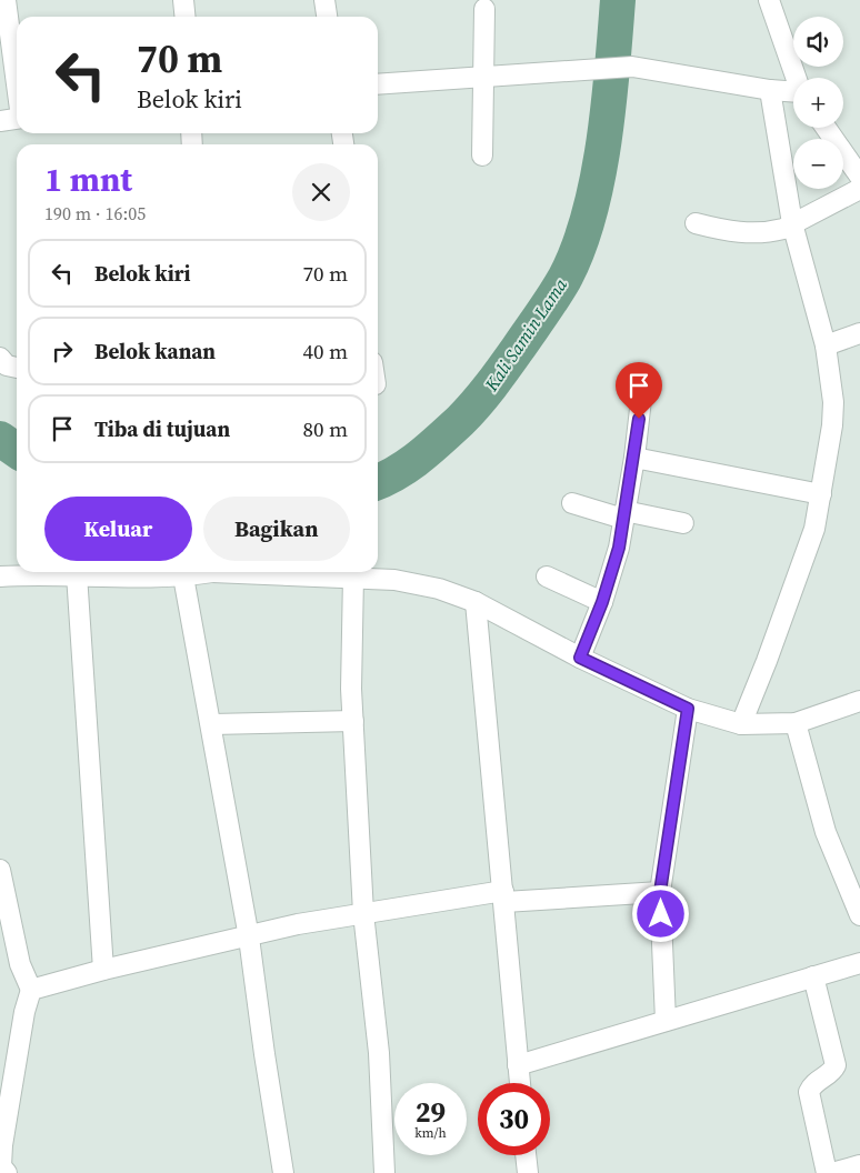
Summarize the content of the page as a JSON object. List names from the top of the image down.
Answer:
{
  "water": ["Kali Samin Lama"],
  "page": {
    "map_buttons": ["+", "−"],
    "turn": ["70 m", "Belok kiri"],
    "heading": ["1 mnt", "190 m · 16:05"],
    "list": [
      {
        "name": "Belok kiri",
        "value": "70 m"
      },
      {
        "name": "Belok kanan",
        "value": "40 m"
      },
      {
        "name": "Tiba di tujuan",
        "value": "80 m"
      }
    ],
    "buttons": ["Keluar", "Bagikan"],
    "speed": "29 km/h",
    "limit": "30"
  }
}
